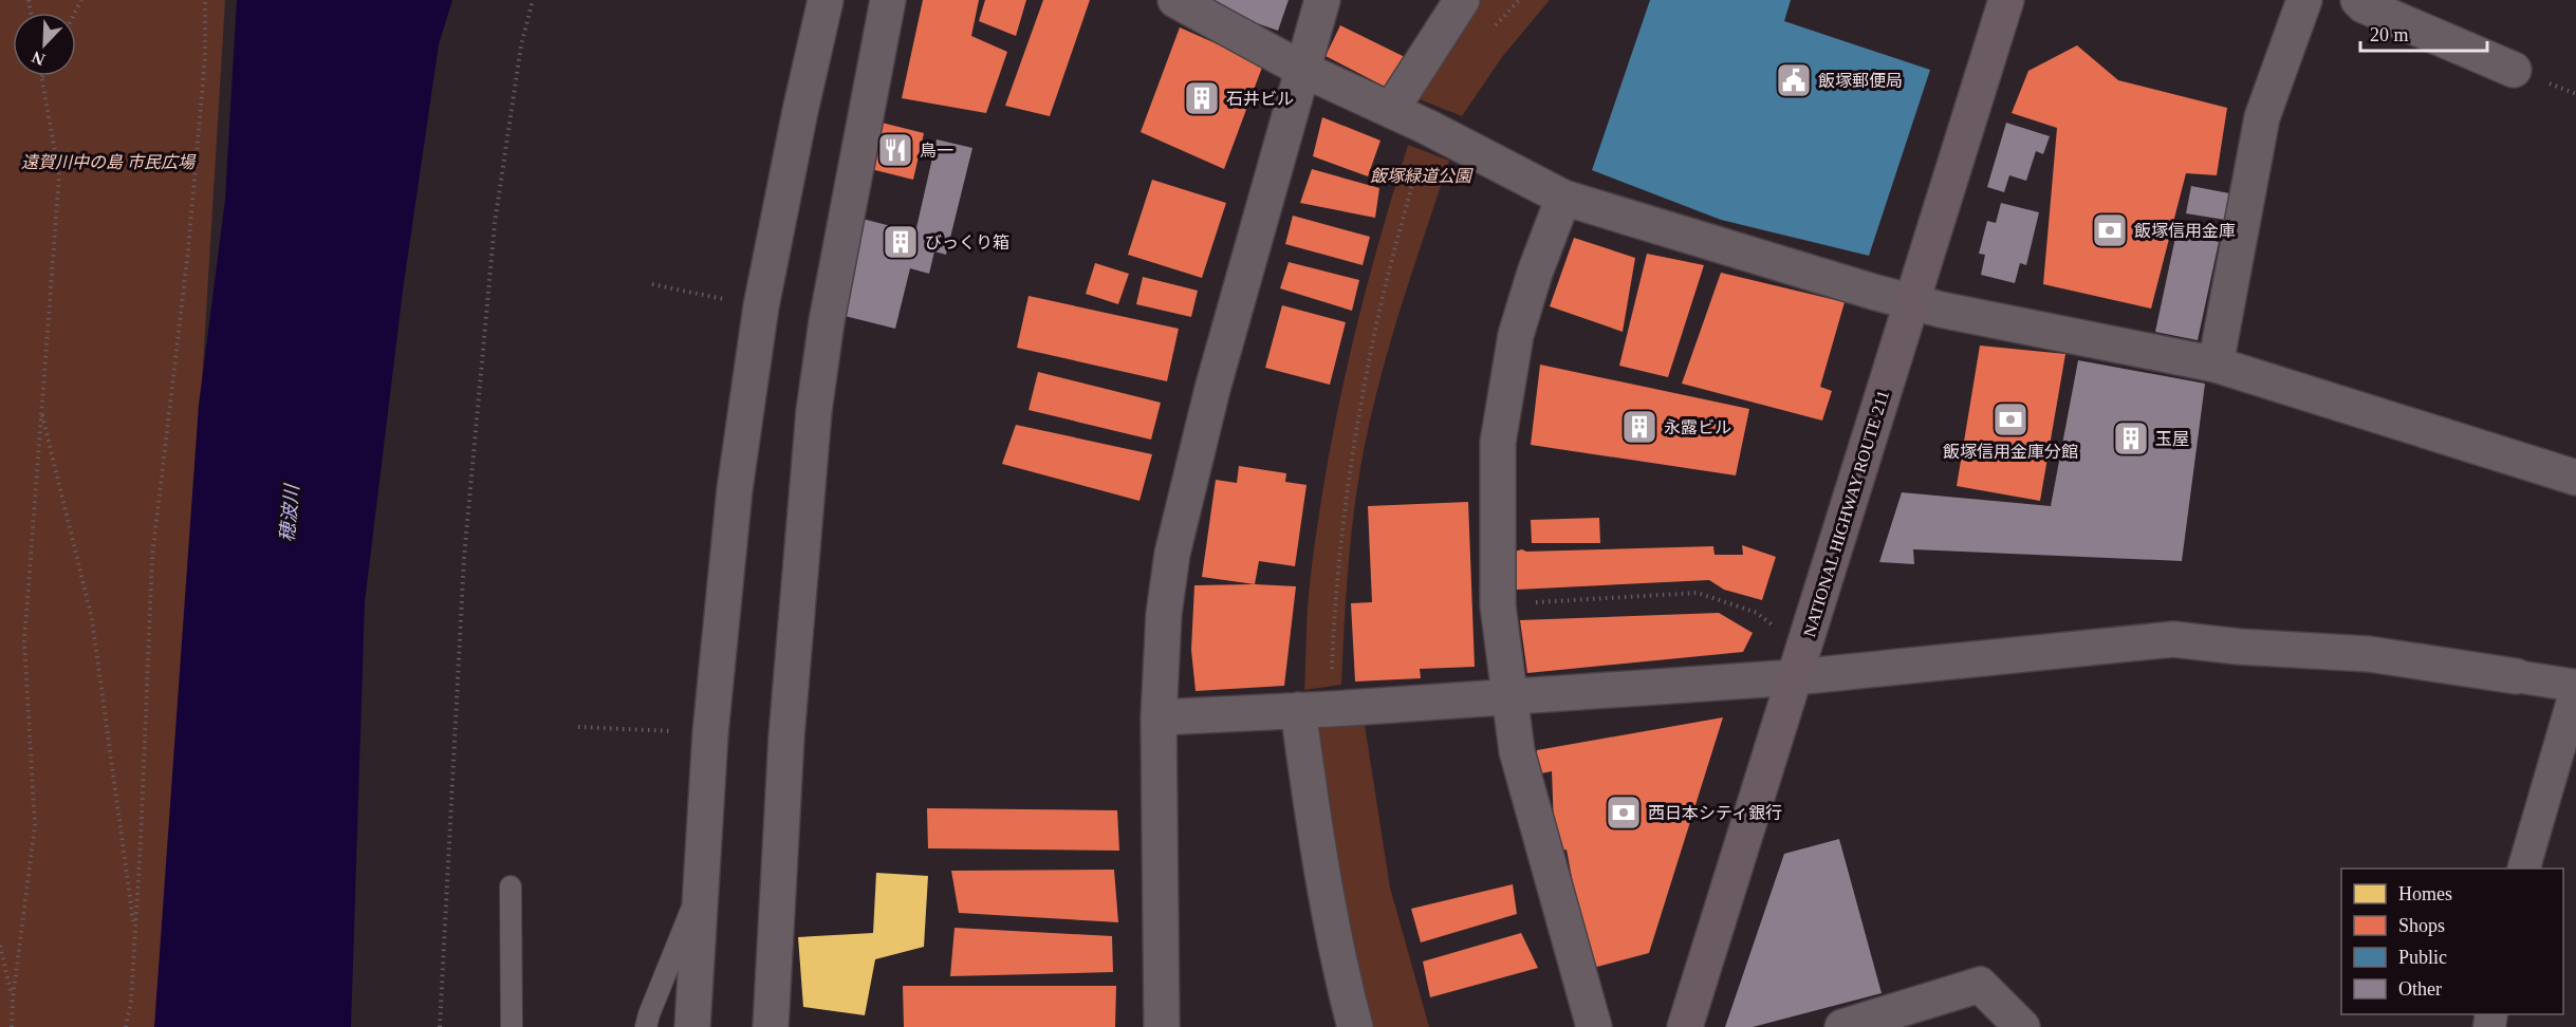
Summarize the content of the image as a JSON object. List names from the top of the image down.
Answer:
{
  "streets": {
    "highway": ["NATIONAL HIGHWAY ROUTE 211"]
  },
  "water": ["穂波川"],
  "parks": ["遠賀川中の島 市民広場", "飯塚緑道公園"],
  "places": {
    "public building": ["飯塚郵便局"],
    "building": [
      "石井ビル",
      "びっくり箱",
      "永露ビル",
      "玉屋"
    ],
    "restaurant": ["鳥一"],
    "bank": ["飯塚信用金庫", "飯塚信用金庫分館", "西日本シティ銀行"]
  },
  "legend": [
    "Homes",
    "Shops",
    "Public",
    "Other"
  ],
  "scale_bar": "20 m",
  "north": "bottom left"
}
